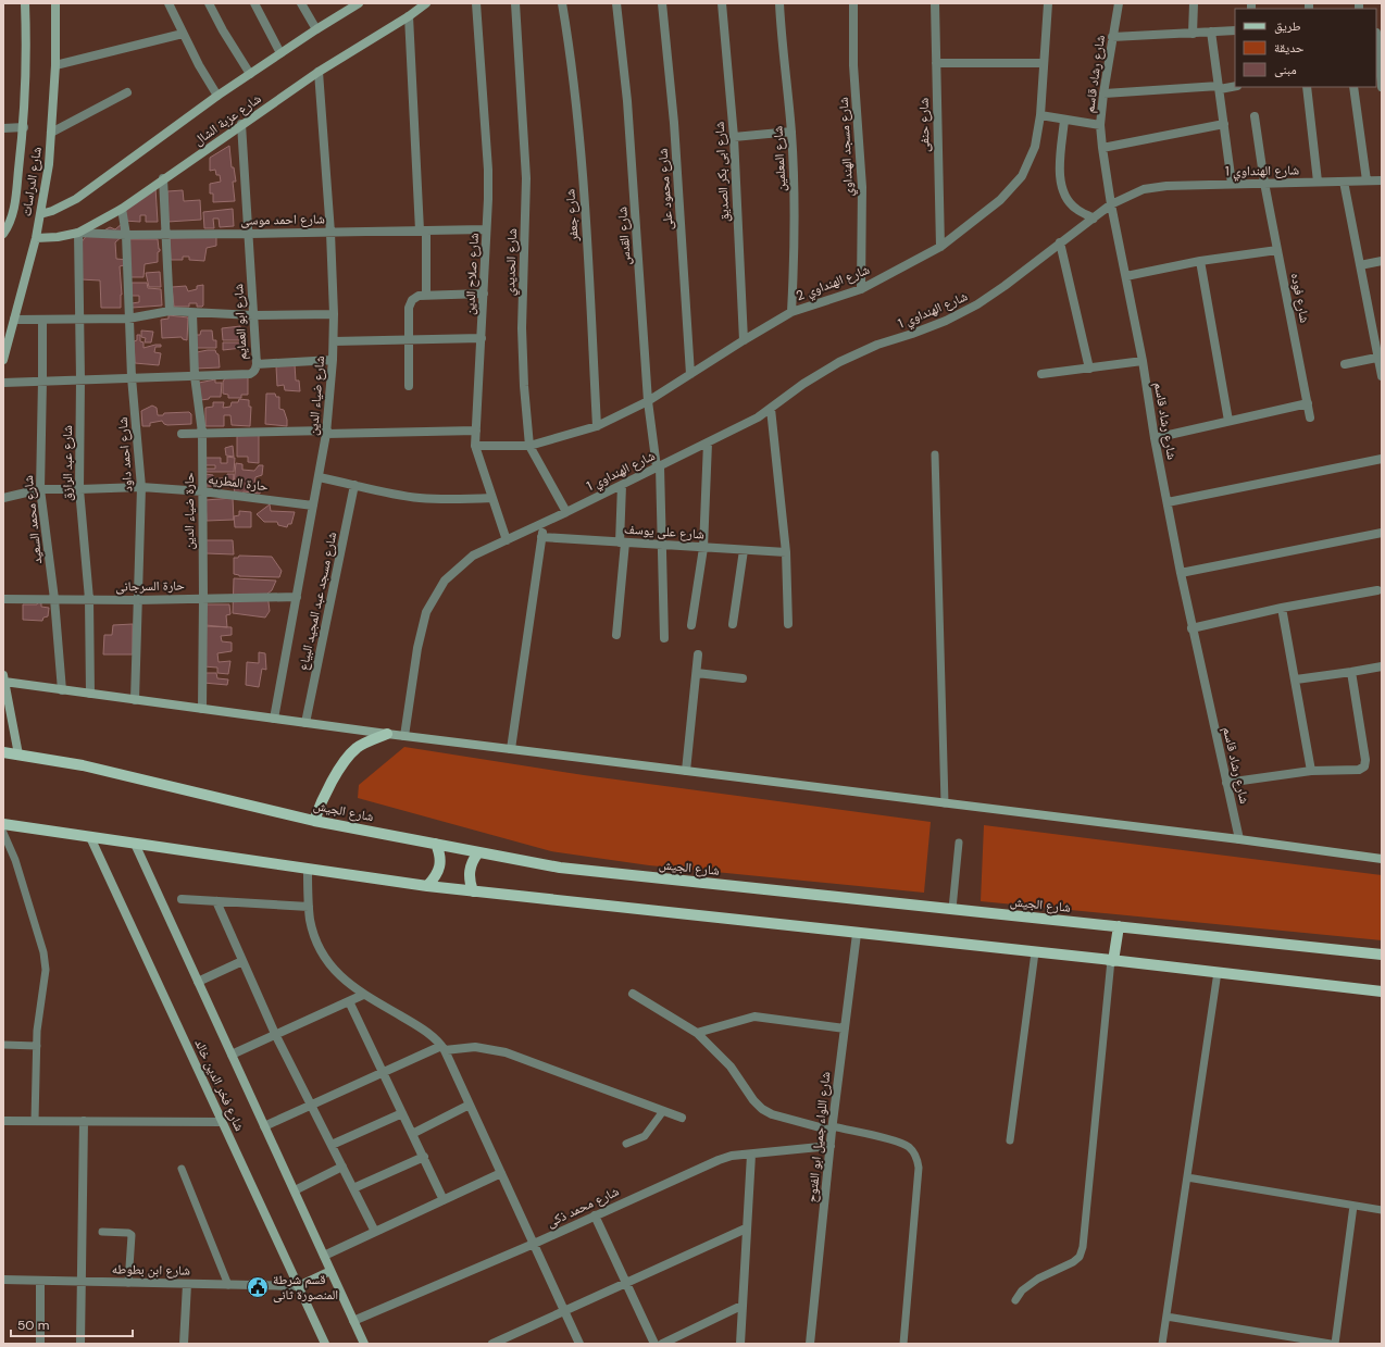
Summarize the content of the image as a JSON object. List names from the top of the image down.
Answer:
{
  "streets": {
    "main road": ["شارع الجيش"],
    "street": [
      "شارع رشاد قاسم",
      "شارع عزبة الشال",
      "شارع حنفى",
      "شارع مسجد الهنداوي",
      "شارع المعلمين",
      "شارع الهنداوي 1",
      "شارع ابى بكر الصديق",
      "شارع الدراسات",
      "شارع محمود على",
      "شارع جعفر",
      "شارع احمد موسى",
      "شارع القدس",
      "شارع الحديدي",
      "شارع صلاح الدين",
      "شارع الهنداوي 2",
      "شارع فوده",
      "شارع ابو العمايم",
      "شارع ضياء الدين",
      "شارع احمد داود",
      "شارع عبد الرازق",
      "حارة المطريه",
      "حارة ضياء الدين",
      "شارع محمد السعيد",
      "شارع على يوسف",
      "حارة السرجانى",
      "شارع مسجد عبد المجيد البياع",
      "شارع فخر الدين خالد",
      "شارع اللواء جميل ابو الفتوح",
      "شارع محمد ذكى",
      "شارع ابن بطوطه"
    ]
  },
  "crossings": [
    ["شارع رشاد قاسم", "شارع الهنداوي 1"],
    ["شارع عزبة الشال", "شارع الدراسات"],
    ["شارع عزبة الشال", "شارع احمد موسى"],
    ["شارع عزبة الشال", "شارع ابو العمايم"],
    ["شارع عزبة الشال", "شارع ضياء الدين"],
    ["شارع عزبة الشال", "شارع احمد داود"],
    ["شارع عزبة الشال", "شارع عبد الرازق"],
    ["شارع حنفى", "شارع الهنداوي 2"],
    ["شارع مسجد الهنداوي", "شارع الهنداوي 2"],
    ["شارع المعلمين", "شارع الهنداوي 2"],
    ["شارع الهنداوي 1", "شارع القدس"],
    ["شارع الهنداوي 1", "شارع الحديدي"],
    ["شارع الهنداوي 1", "شارع صلاح الدين"],
    ["شارع الهنداوي 1", "شارع فوده"],
    ["شارع ابى بكر الصديق", "شارع الهنداوي 2"],
    ["شارع محمود على", "شارع الهنداوي 2"],
    ["شارع جعفر", "شارع الهنداوي 2"],
    ["شارع احمد موسى", "شارع صلاح الدين"],
    ["شارع احمد موسى", "شارع ابو العمايم"],
    ["شارع احمد موسى", "شارع ضياء الدين"],
    ["شارع احمد موسى", "شارع احمد داود"],
    ["شارع احمد موسى", "شارع عبد الرازق"],
    ["شارع القدس", "شارع الهنداوي 2"],
    ["شارع القدس", "شارع على يوسف"],
    ["شارع الحديدي", "شارع الهنداوي 2"],
    ["شارع صلاح الدين", "شارع الهنداوي 2"],
    ["شارع ابو العمايم", "شارع احمد داود"],
    ["شارع ابو العمايم", "شارع عبد الرازق"],
    ["شارع ابو العمايم", "حارة ضياء الدين"],
    ["شارع ابو العمايم", "شارع محمد السعيد"],
    ["شارع ضياء الدين", "حارة المطريه"],
    ["شارع ضياء الدين", "حارة السرجانى"],
    ["شارع احمد داود", "حارة المطريه"],
    ["شارع احمد داود", "حارة السرجانى"],
    ["شارع عبد الرازق", "حارة المطريه"],
    ["شارع عبد الرازق", "حارة السرجانى"],
    ["حارة المطريه", "حارة ضياء الدين"],
    ["حارة المطريه", "شارع محمد السعيد"],
    ["حارة ضياء الدين", "حارة السرجانى"],
    ["شارع محمد السعيد", "حارة السرجانى"],
    ["شارع فخر الدين خالد", "شارع محمد ذكى"],
    ["شارع فخر الدين خالد", "شارع ابن بطوطه"],
    ["شارع اللواء جميل ابو الفتوح", "شارع محمد ذكى"]
  ],
  "places": {
    "public building": ["قسم شرطة المنصورة ثانى"]
  },
  "legend": ["طريق", "حديقة", "مبنى"],
  "scale_bar": "50 m"
}
